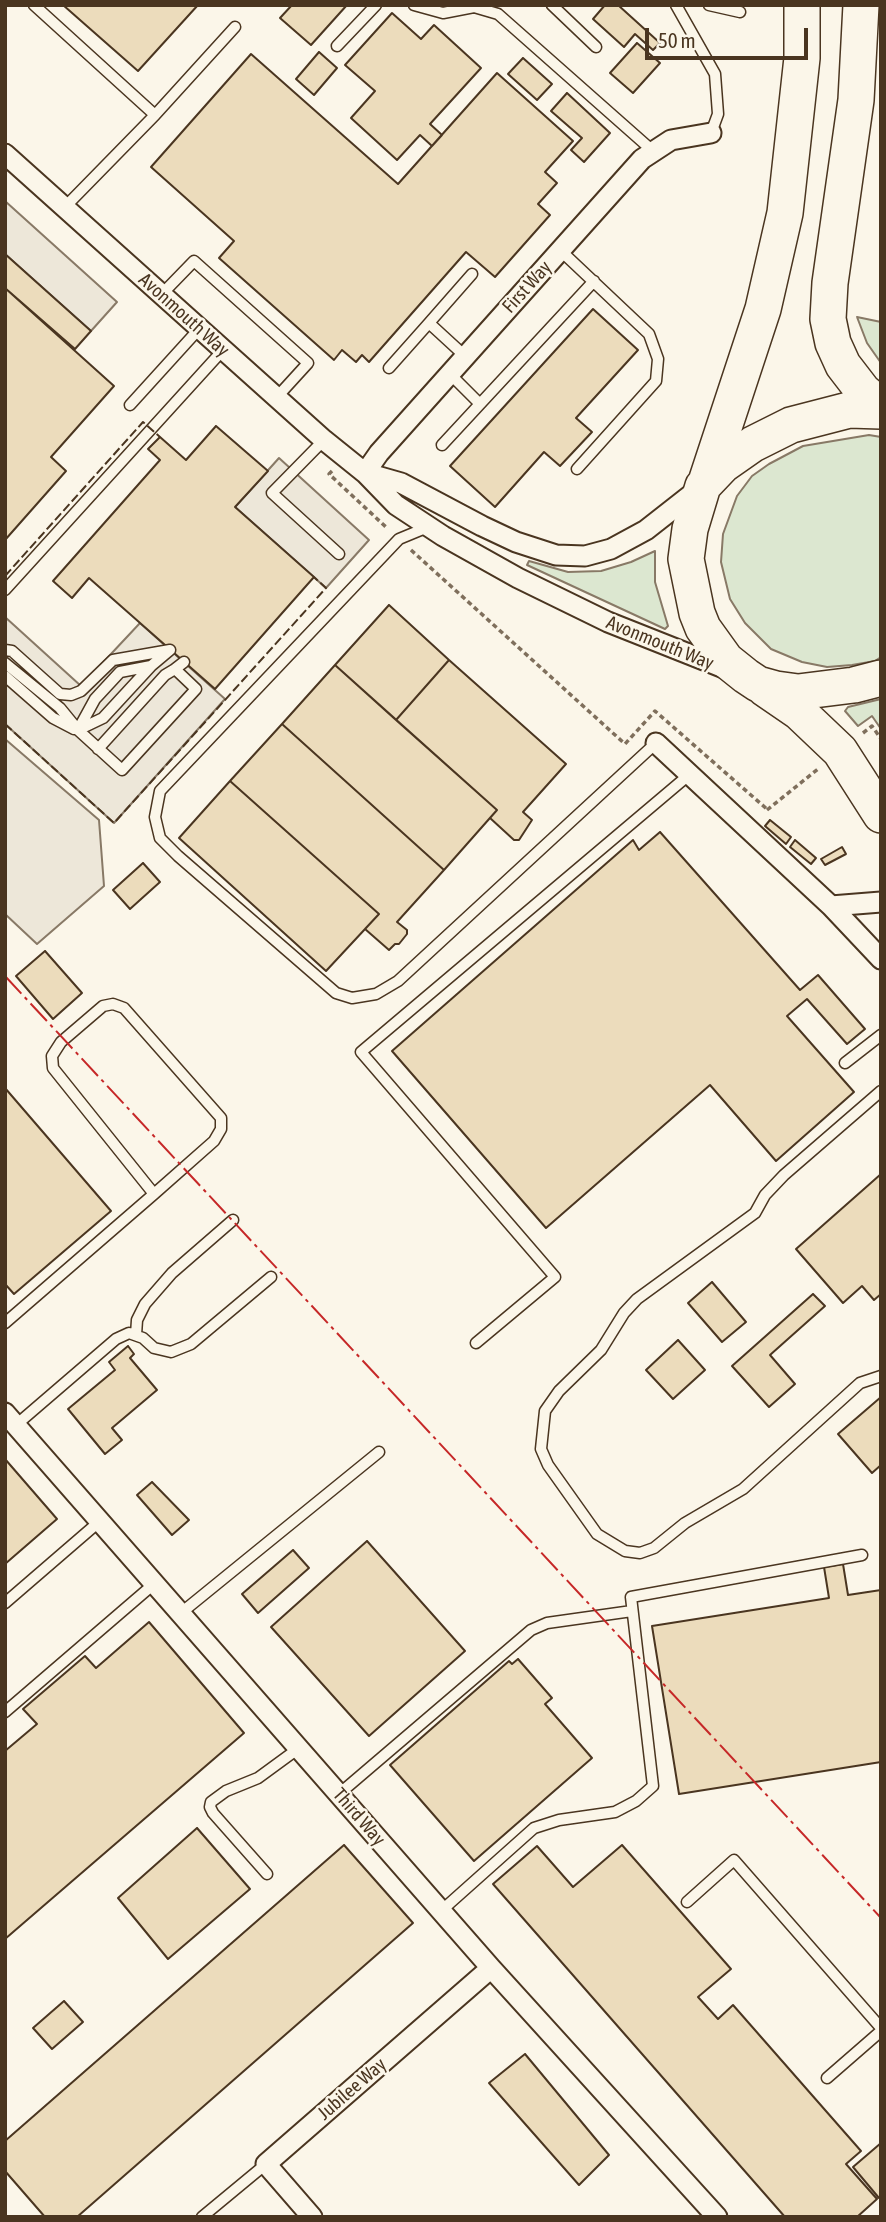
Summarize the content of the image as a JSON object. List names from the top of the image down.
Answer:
{
  "streets": {
    "street": [
      "First Way",
      "Avonmouth Way",
      "Third Way",
      "Jubilee Way"
    ]
  },
  "crossings": [
    ["First Way", "Avonmouth Way"],
    ["Third Way", "Jubilee Way"]
  ],
  "scale_bar": "50 m"
}
